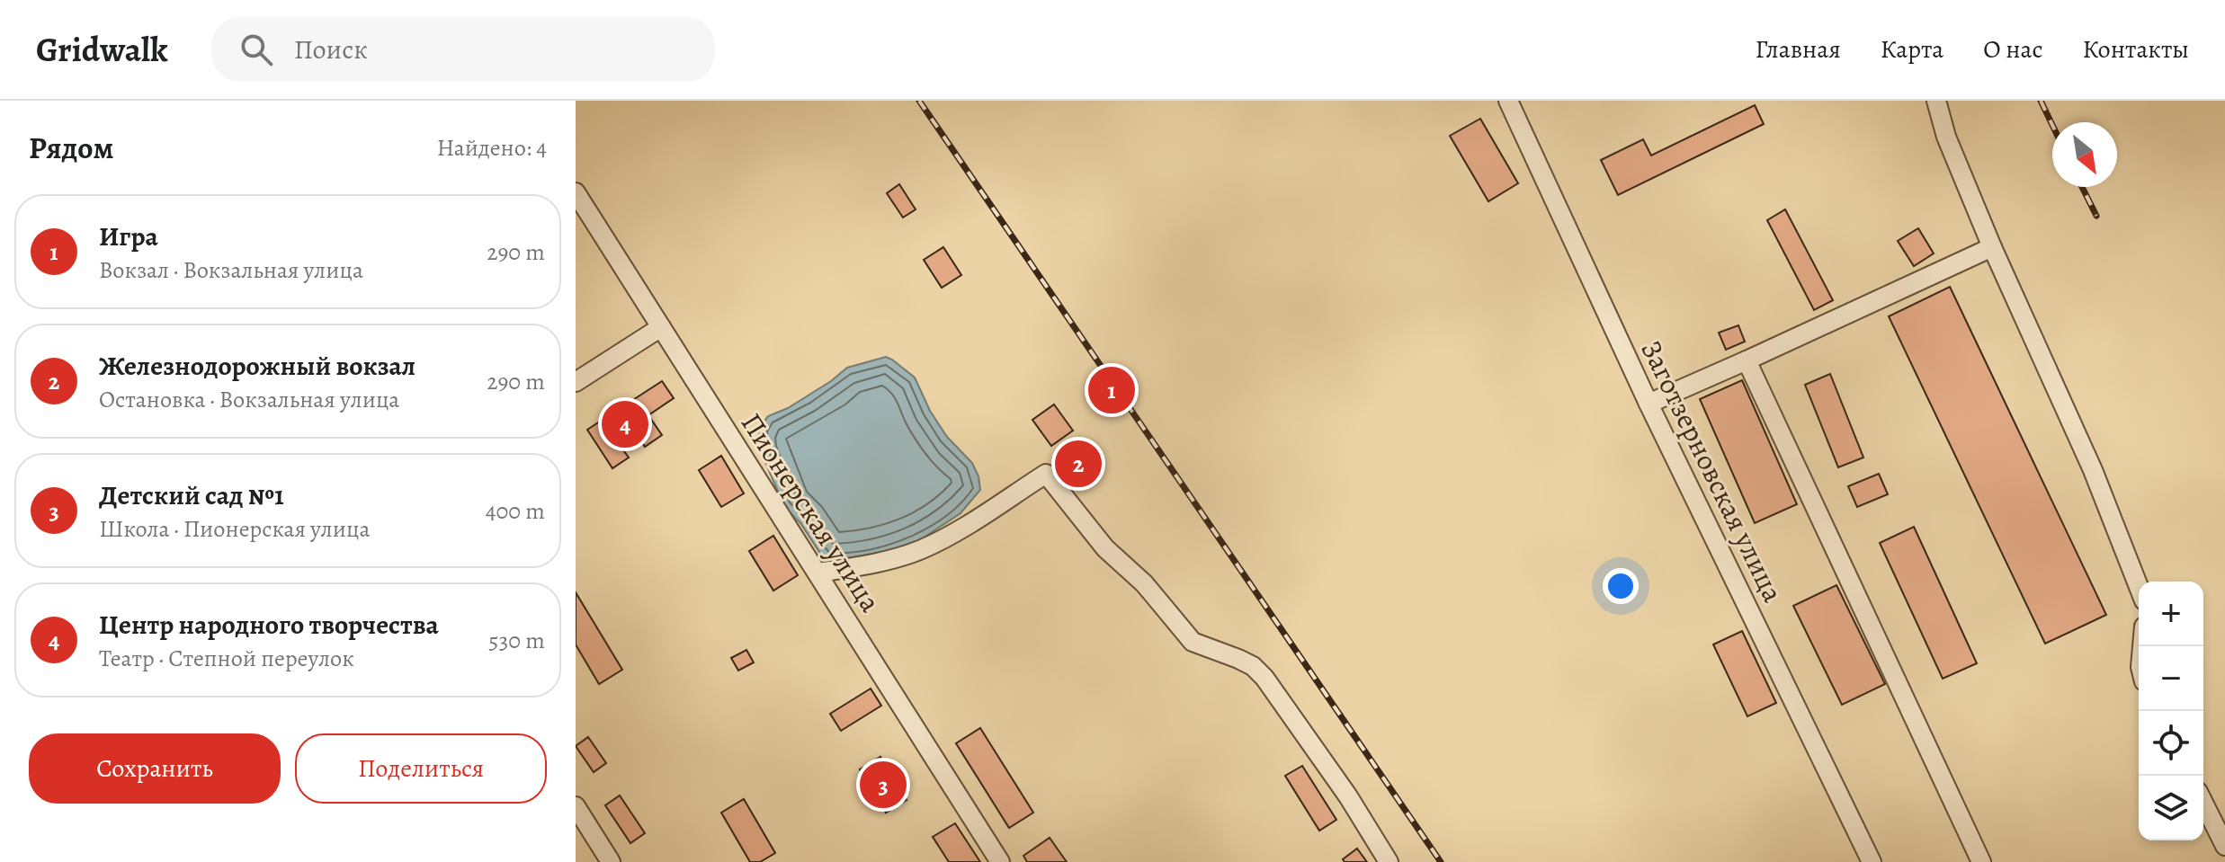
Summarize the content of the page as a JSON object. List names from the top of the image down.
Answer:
{
  "streets": {
    "street": ["Заготзерновская улица", "Пионерская улица"]
  },
  "north": "bottom right",
  "page": {
    "header": "Gridwalk",
    "search": "Поиск",
    "nav": [
      "Главная",
      "Карта",
      "О нас",
      "Контакты"
    ],
    "heading": ["Рядом", "Найдено: 4"],
    "list": [
      {
        "mark": "1",
        "name": "Игра",
        "note": "Вокзал · Вокзальная улица",
        "value": "290 m"
      },
      {
        "mark": "2",
        "name": "Железнодорожный вокзал",
        "note": "Остановка · Вокзальная улица",
        "value": "290 m"
      },
      {
        "mark": "3",
        "name": "Детский сад №1",
        "note": "Школа · Пионерская улица",
        "value": "400 m"
      },
      {
        "mark": "4",
        "name": "Центр народного творчества",
        "note": "Театр · Степной переулок",
        "value": "530 m"
      }
    ],
    "pins": [
      "1",
      "4",
      "2",
      "3"
    ],
    "map_buttons": ["+", "−"],
    "buttons": ["Сохранить", "Поделиться"]
  }
}
